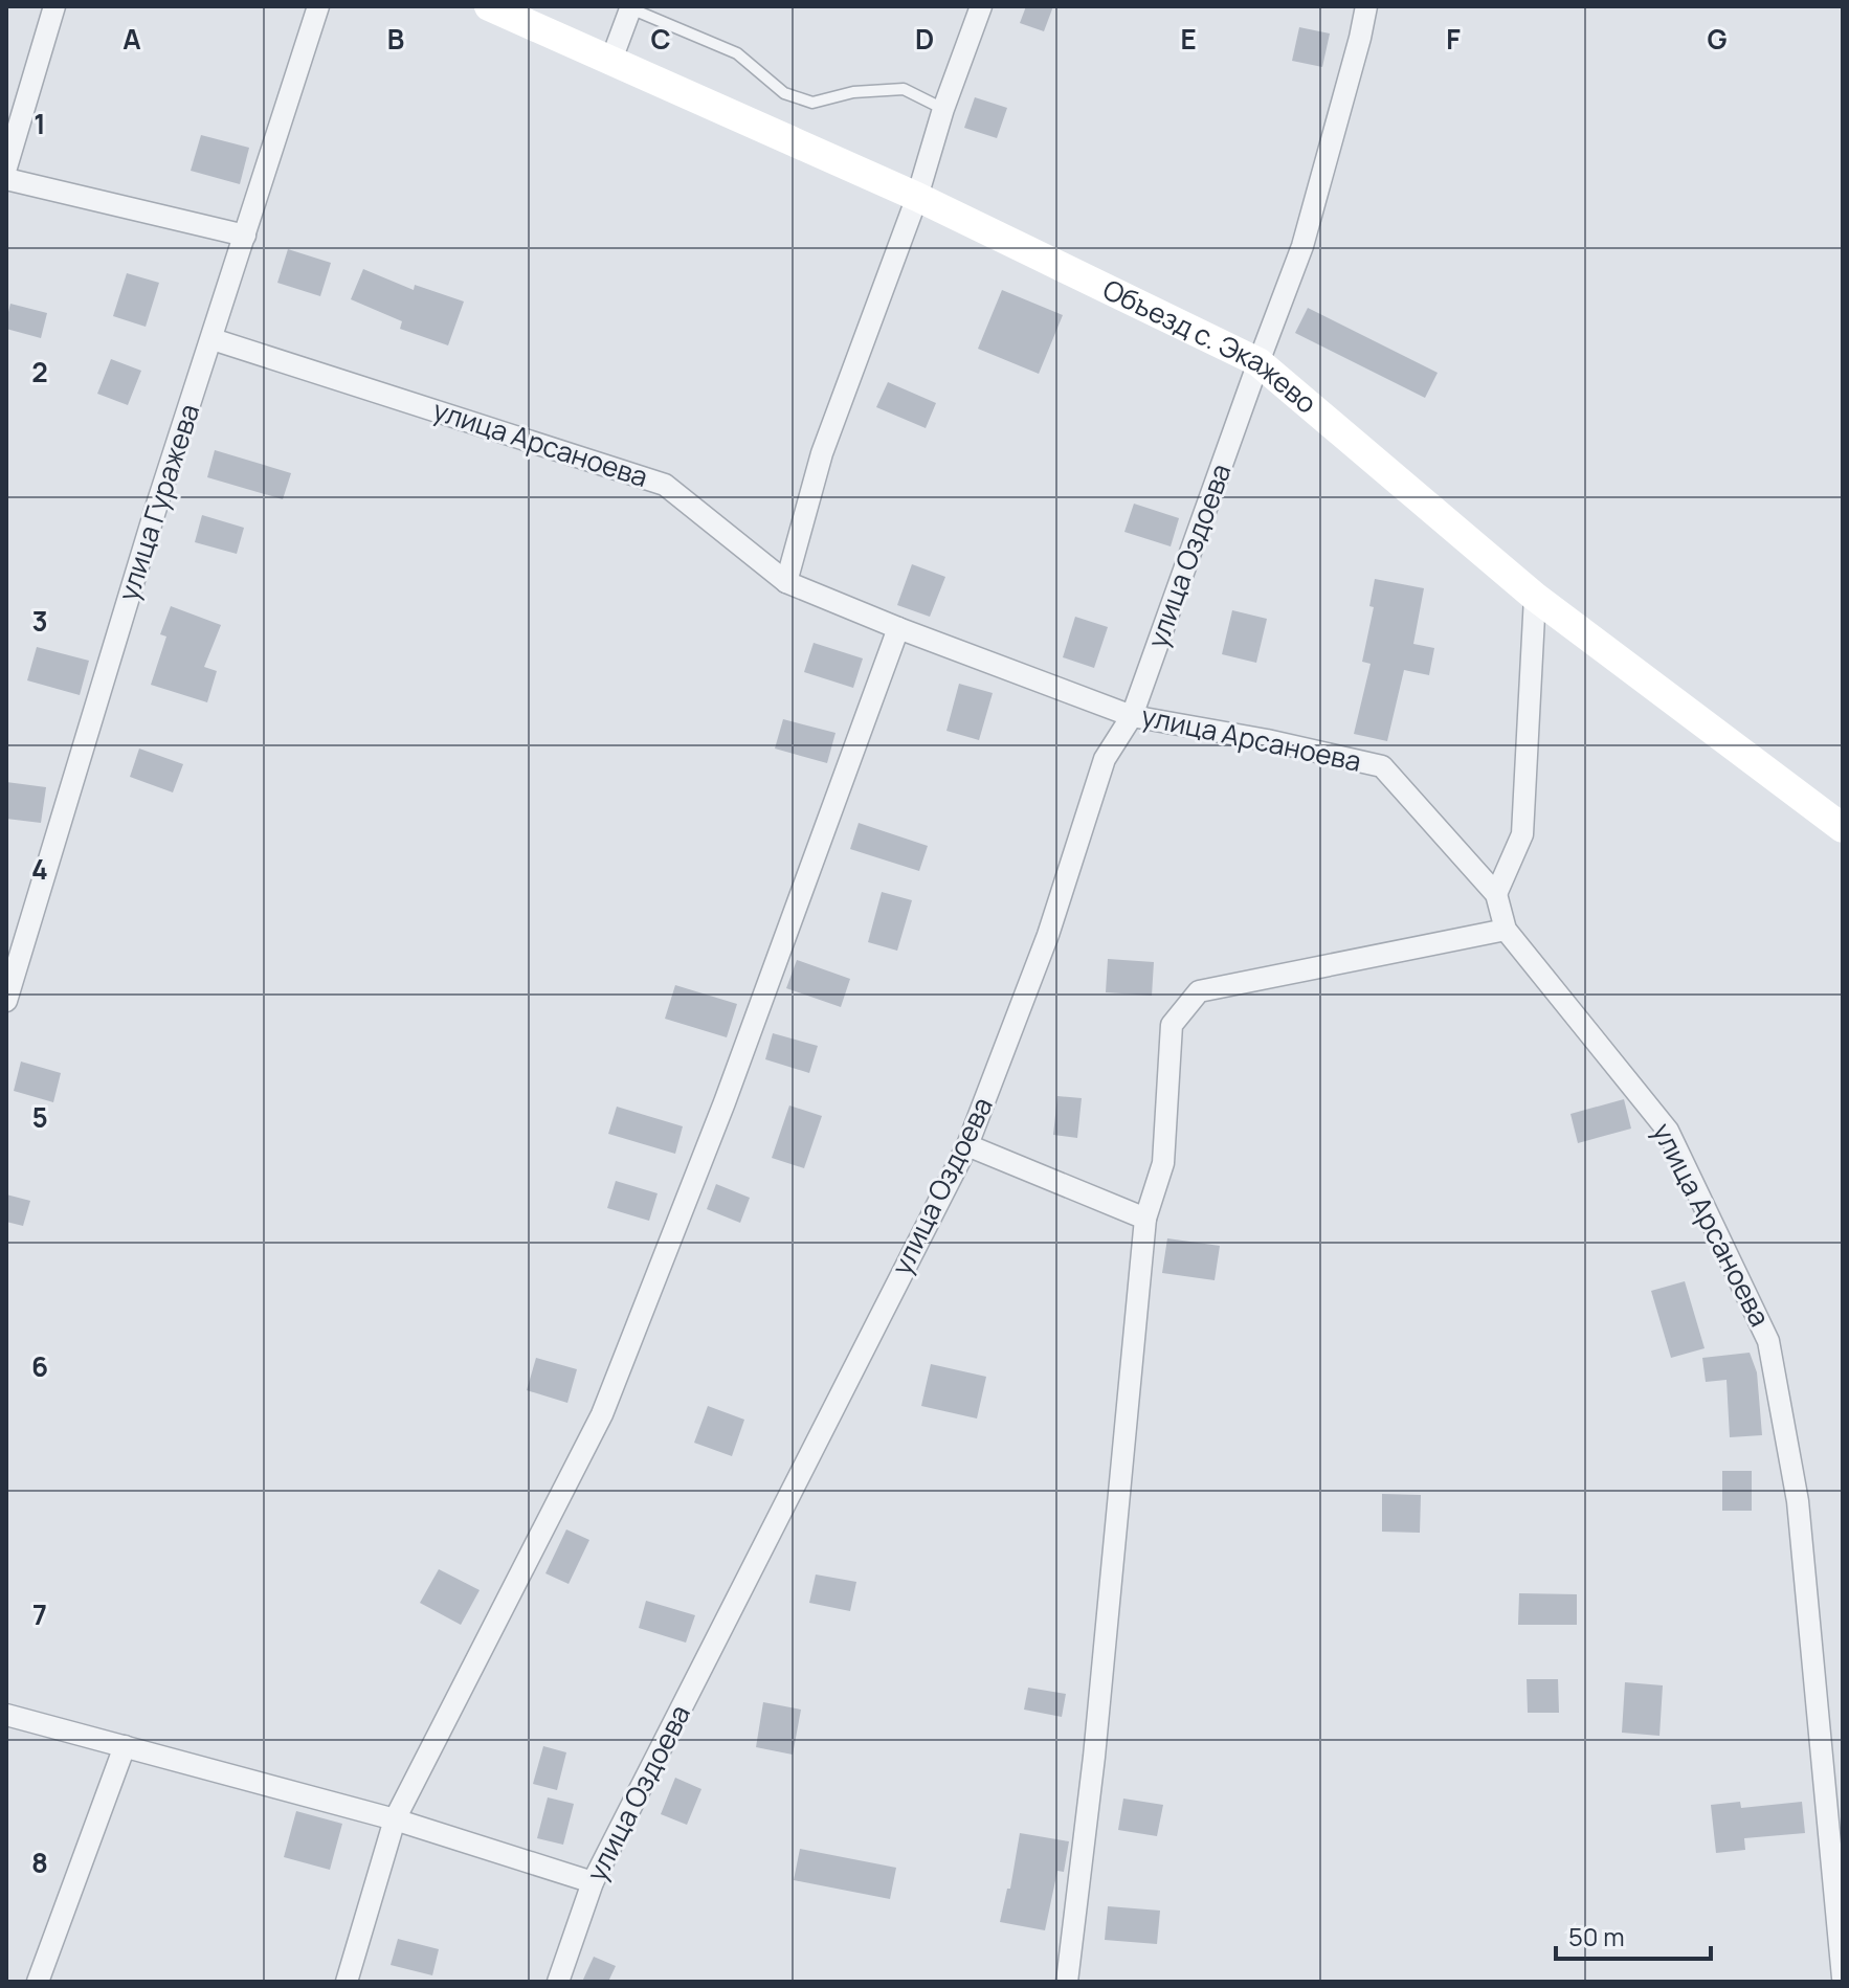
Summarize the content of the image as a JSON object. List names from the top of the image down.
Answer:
{
  "streets": {
    "main road": ["Объезд с. Экажево"],
    "street": ["улица Арсаноева", "улица Гуражева", "улица Оздоева"]
  },
  "crossings": [
    ["Объезд с. Экажево", "улица Оздоева"],
    ["улица Арсаноева", "улица Гуражева"],
    ["улица Арсаноева", "улица Оздоева"]
  ],
  "scale_bar": "50 m",
  "grid": {
    "columns": [
      "A",
      "B",
      "C",
      "D",
      "E",
      "F",
      "G"
    ],
    "rows": [
      "1",
      "2",
      "3",
      "4",
      "5",
      "6",
      "7",
      "8"
    ]
  }
}
